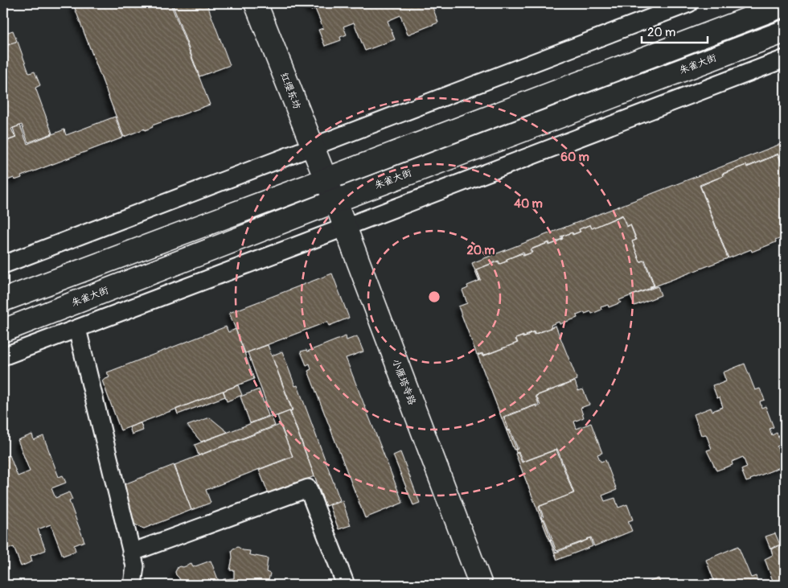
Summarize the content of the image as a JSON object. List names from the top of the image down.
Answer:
{
  "streets": {
    "main road": ["朱雀大街", "红缨东坊", "小雁塔寺路"]
  },
  "crossings": [
    ["朱雀大街", "小雁塔寺路"],
    ["红缨东坊", "小雁塔寺路"]
  ],
  "scale_bar": "20 m",
  "rings": ["60 m", "40 m", "20 m"]
}
